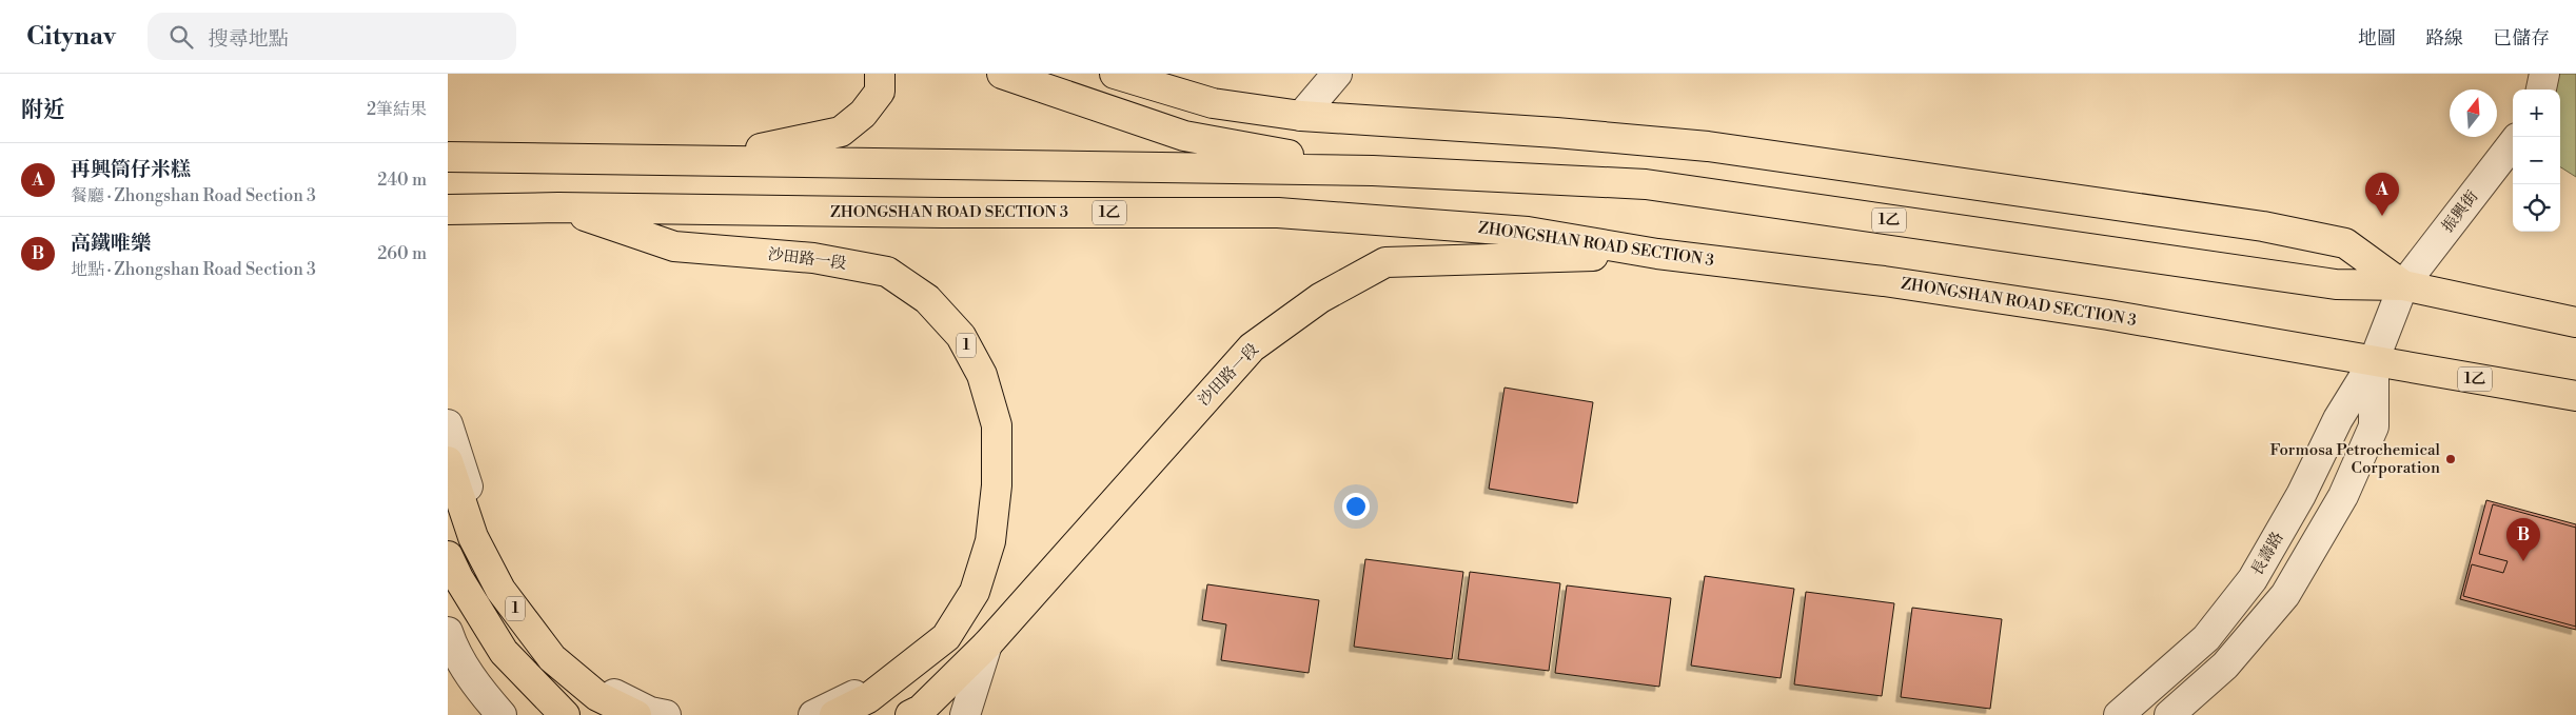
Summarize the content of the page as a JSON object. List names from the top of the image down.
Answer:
{
  "streets": {
    "main road": [
      "ZHONGSHAN ROAD SECTION 3",
      "1乙",
      "沙田路一段",
      "1"
    ],
    "street": ["振興街", "長壽路"]
  },
  "crossings": [
    ["ZHONGSHAN ROAD SECTION 3", "沙田路一段"],
    ["ZHONGSHAN ROAD SECTION 3", "長壽路"],
    ["振興街", "1乙"],
    ["振興街", "長壽路"],
    ["1乙", "長壽路"]
  ],
  "places": ["Formosa Petrochemical Corporation"],
  "north": "top",
  "page": {
    "header": "Citynav",
    "search": "搜尋地點",
    "nav": ["地圖", "路線", "已儲存"],
    "heading": ["附近", "2筆結果"],
    "map_buttons": ["+", "−"],
    "list": [
      {
        "mark": "A",
        "name": "再興筒仔米糕",
        "note": "餐廳 · Zhongshan Road Section 3",
        "value": "240 m"
      },
      {
        "mark": "B",
        "name": "高鐵唯樂",
        "note": "地點 · Zhongshan Road Section 3",
        "value": "260 m"
      }
    ],
    "pins": ["A", "B"]
  }
}
